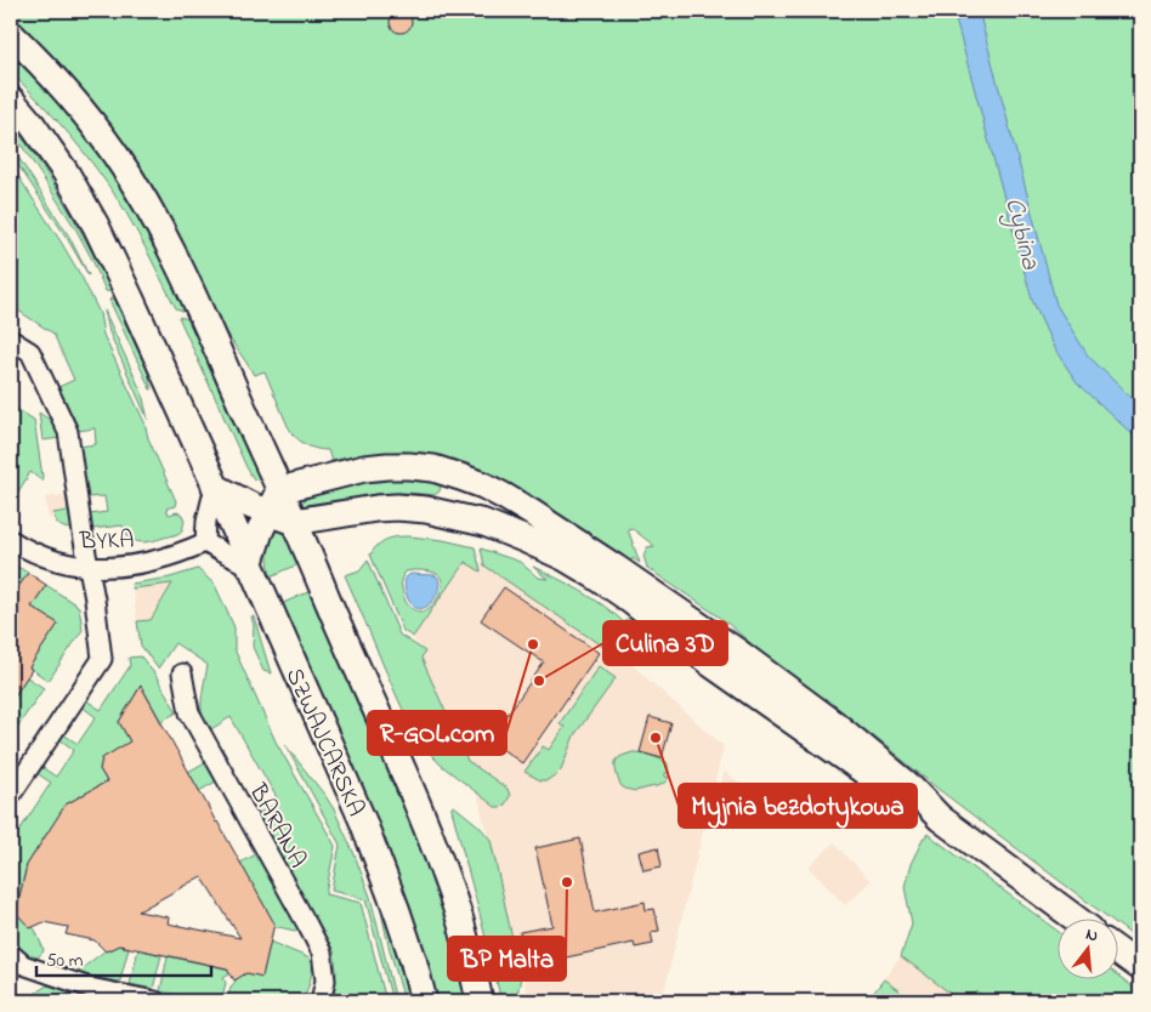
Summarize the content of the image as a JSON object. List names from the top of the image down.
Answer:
{
  "streets": {
    "street": ["BYKA", "SZWAJCARSKA", "BARANA"]
  },
  "water": ["Cybina"],
  "places": [
    "R-GOL.com",
    "Culina 3D",
    "Myjnia bezdotykowa",
    "BP Malta"
  ],
  "scale_bar": "50 m",
  "north": "top"
}
